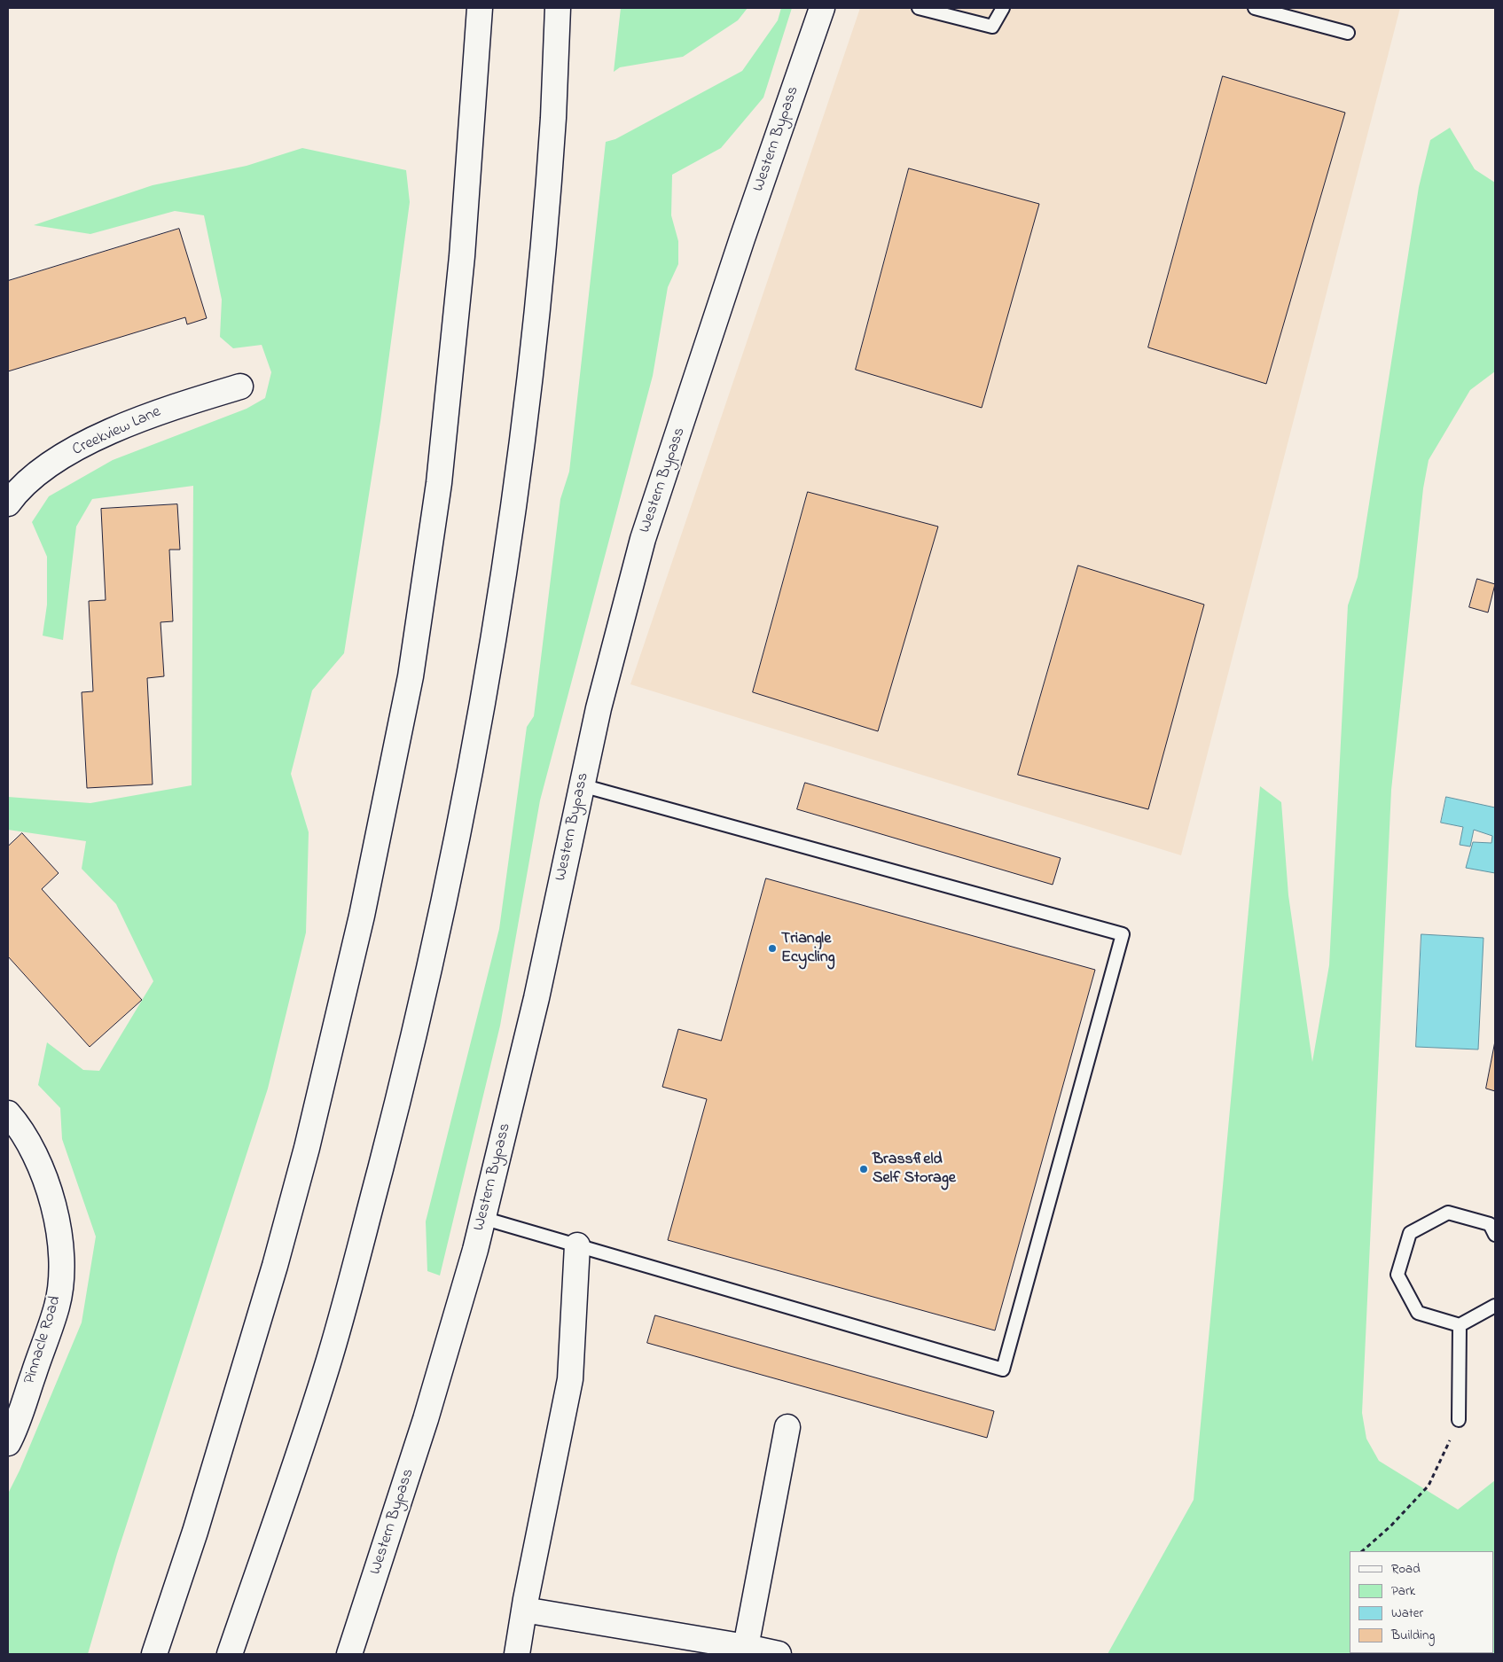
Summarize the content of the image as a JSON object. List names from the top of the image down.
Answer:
{
  "streets": {
    "main road": ["Western Bypass", "Creekview Lane", "Pinnacle Road"]
  },
  "places": ["Triangle Ecycling", "Brassfield Self Storage"],
  "legend": [
    "Road",
    "Park",
    "Water",
    "Building"
  ]
}
